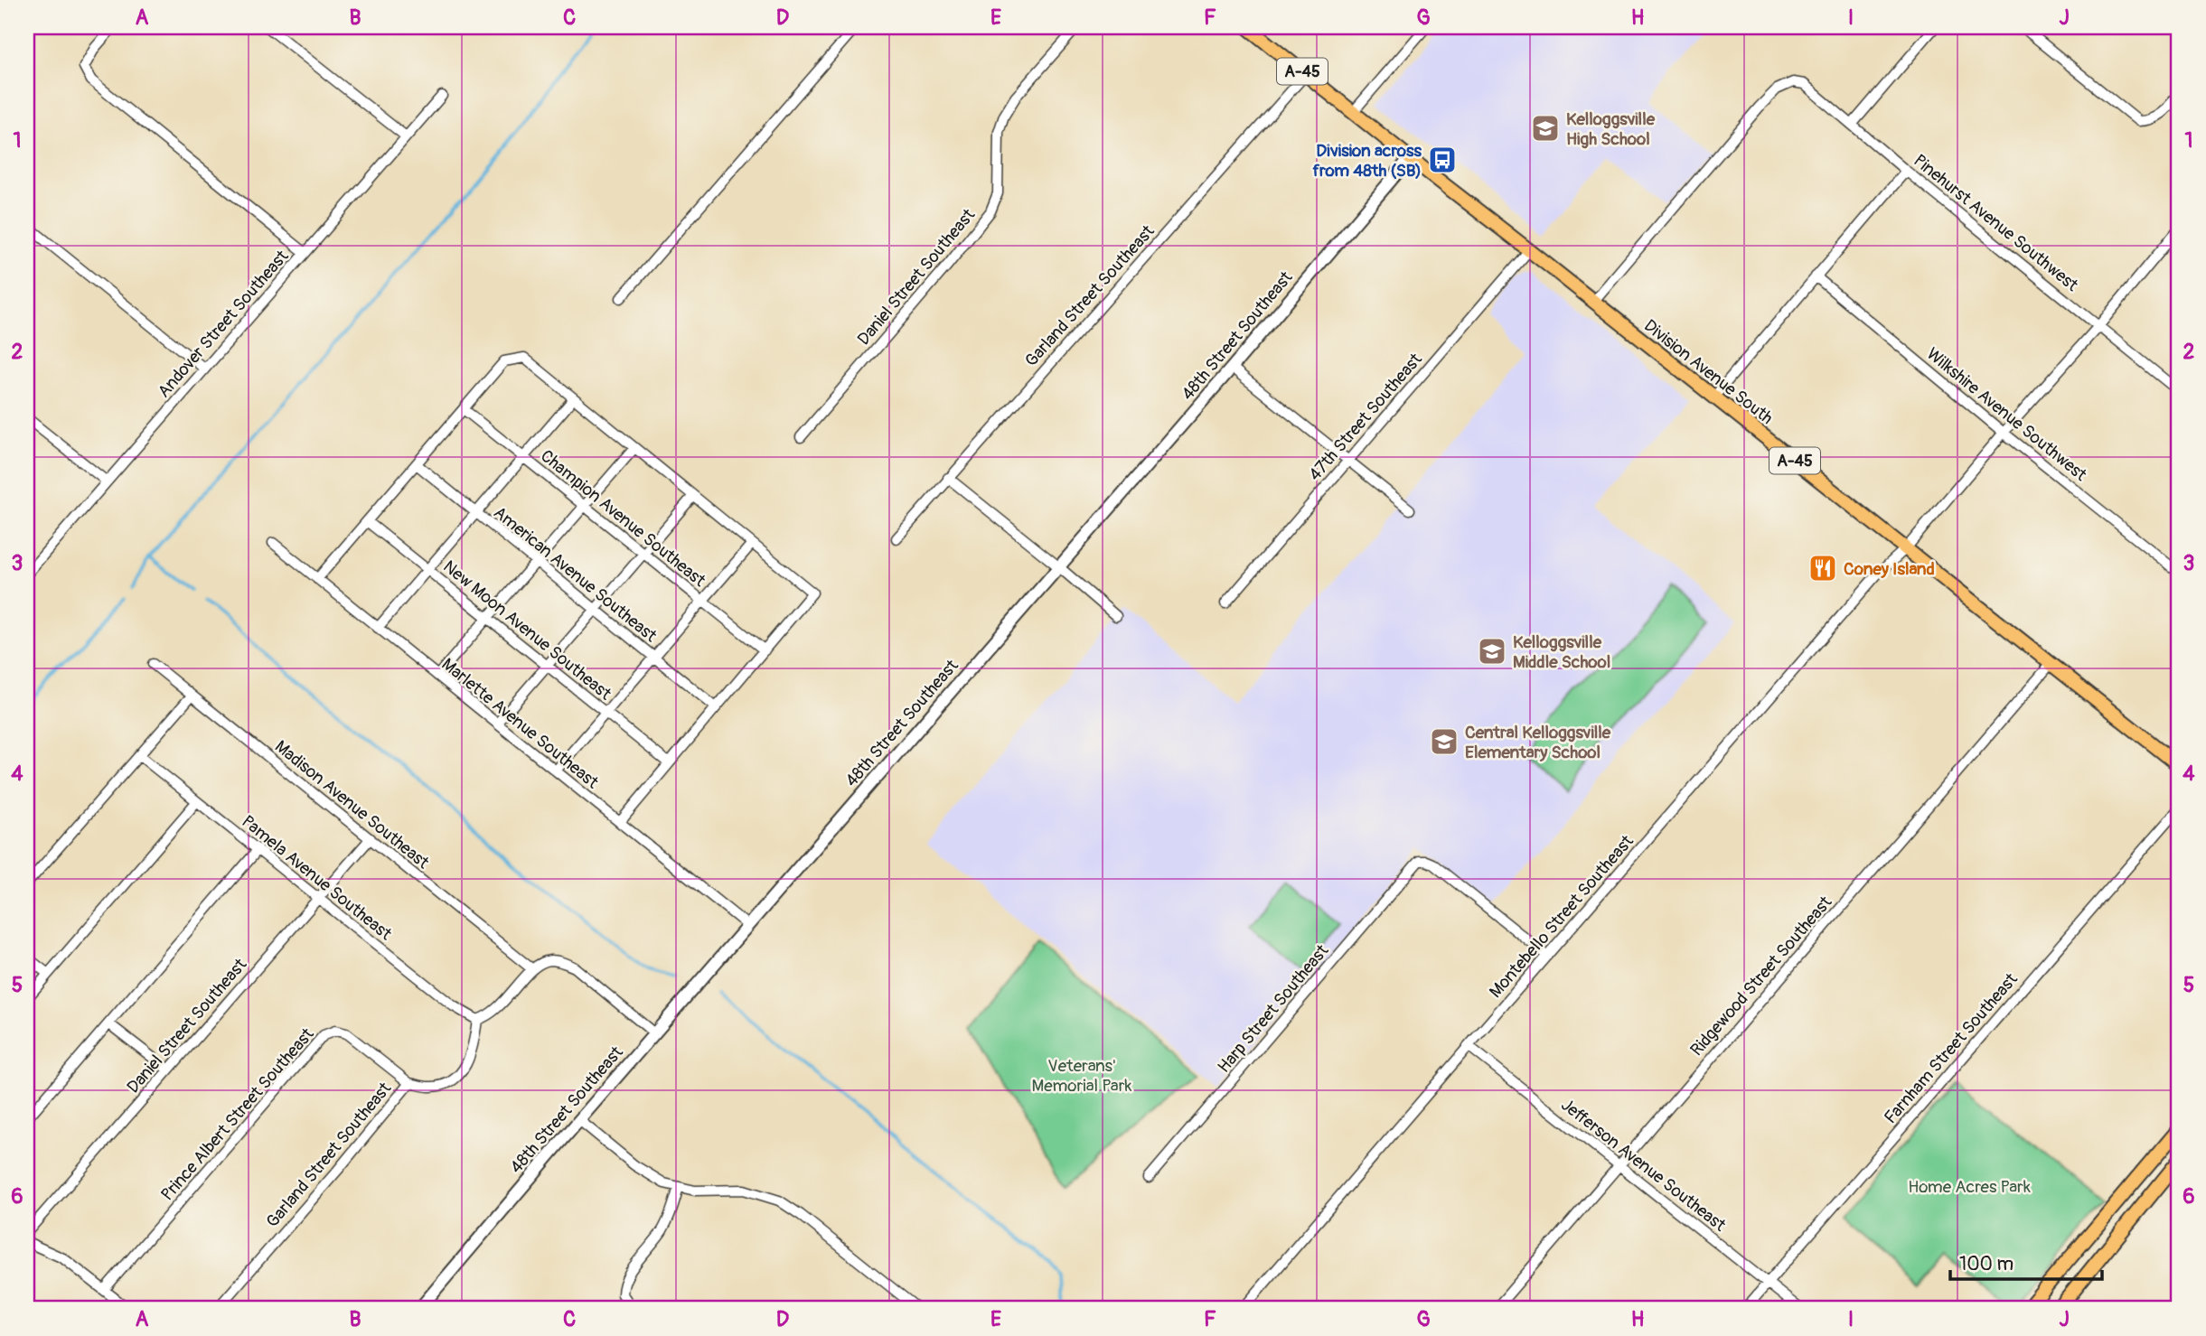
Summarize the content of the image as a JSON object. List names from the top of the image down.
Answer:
{
  "streets": {
    "main road": ["A-45", "Division Avenue South"],
    "street": [
      "Pinehurst Avenue Southwest",
      "Daniel Street Southeast",
      "Garland Street Southeast",
      "Andover Street Southeast",
      "48th Street Southeast",
      "Wilkshire Avenue Southwest",
      "47th Street Southeast",
      "Champion Avenue Southeast",
      "American Avenue Southeast",
      "New Moon Avenue Southeast",
      "Marlette Avenue Southeast",
      "Madison Avenue Southeast",
      "Pamela Avenue Southeast",
      "Montebello Street Southeast",
      "Ridgewood Street Southeast",
      "Harp Street Southeast",
      "Farnham Street Southeast",
      "Prince Albert Street Southeast",
      "Jefferson Avenue Southeast"
    ]
  },
  "crossings": [
    ["Pinehurst Avenue Southwest", "Division Avenue South"],
    ["Pinehurst Avenue Southwest", "Montebello Street Southeast"],
    ["Daniel Street Southeast", "Madison Avenue Southeast"],
    ["Daniel Street Southeast", "Pamela Avenue Southeast"],
    ["Garland Street Southeast", "Division Avenue South"],
    ["Garland Street Southeast", "Pamela Avenue Southeast"],
    ["Garland Street Southeast", "Prince Albert Street Southeast"],
    ["48th Street Southeast", "Division Avenue South"],
    ["48th Street Southeast", "Marlette Avenue Southeast"],
    ["Division Avenue South", "47th Street Southeast"],
    ["Division Avenue South", "Montebello Street Southeast"],
    ["Division Avenue South", "Ridgewood Street Southeast"],
    ["Wilkshire Avenue Southwest", "Montebello Street Southeast"],
    ["Montebello Street Southeast", "Harp Street Southeast"],
    ["Montebello Street Southeast", "Jefferson Avenue Southeast"],
    ["Ridgewood Street Southeast", "Jefferson Avenue Southeast"],
    ["Farnham Street Southeast", "Jefferson Avenue Southeast"]
  ],
  "parks": ["Veterans' Memorial Park", "Home Acres Park"],
  "places": {
    "school or university": ["Kelloggsville High School", "Kelloggsville Middle School", "Central Kelloggsville Elementary School"],
    "bus stop": ["Division across from 48th (SB)"],
    "restaurant": ["Coney Island"]
  },
  "scale_bar": "100 m",
  "grid": {
    "columns": [
      "A",
      "B",
      "C",
      "D",
      "E",
      "F",
      "G",
      "H",
      "I",
      "J"
    ],
    "rows": [
      "1",
      "2",
      "3",
      "4",
      "5",
      "6"
    ]
  }
}
